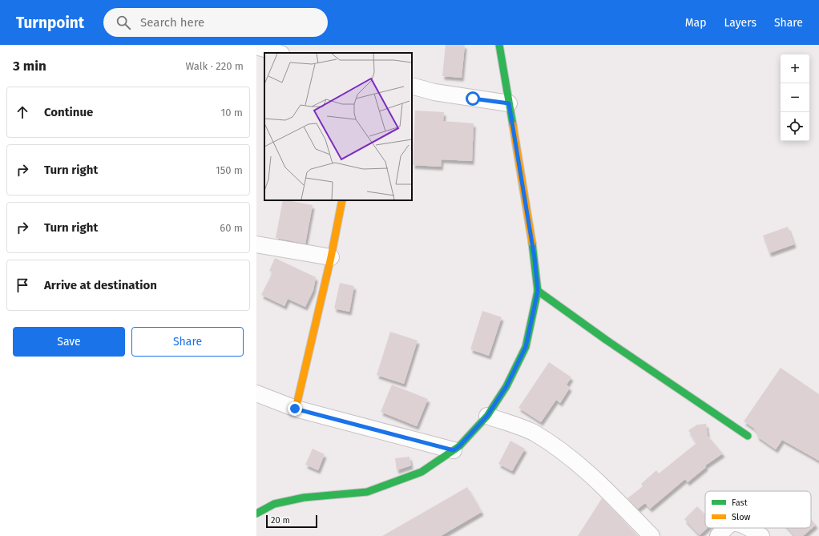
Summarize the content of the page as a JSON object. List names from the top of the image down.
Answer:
{
  "legend": ["Fast", "Slow"],
  "scale_bar": "20 m",
  "page": {
    "header": "Turnpoint",
    "search": "Search here",
    "nav": ["Map", "Layers", "Share"],
    "heading": ["3 min", "Walk · 220 m"],
    "map_buttons": ["+", "−"],
    "list": [
      ["Continue", "10 m"],
      ["Turn right", "150 m"],
      ["Turn right", "60 m"],
      "Arrive at destination"
    ],
    "buttons": ["Save", "Share"],
    "scale": "20 m"
  }
}
